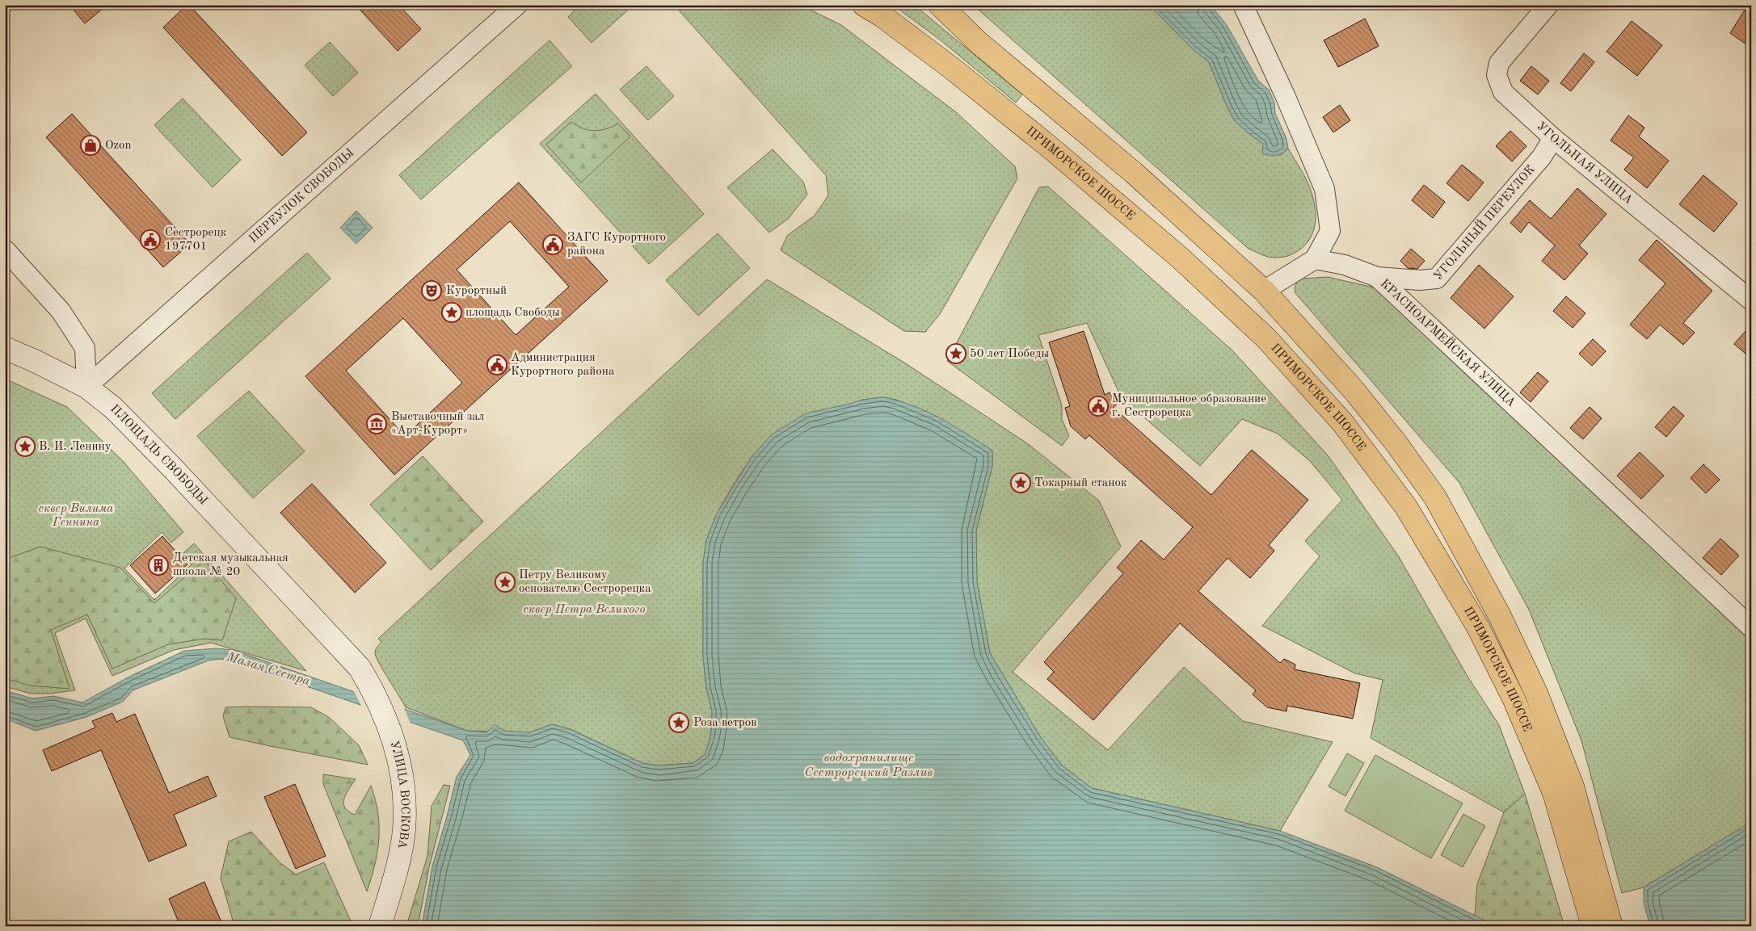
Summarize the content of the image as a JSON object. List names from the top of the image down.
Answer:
{
  "streets": {
    "highway": ["ПРИМОРСКОЕ ШОССЕ"],
    "main road": ["ПЛОЩАДЬ СВОБОДЫ", "УЛИЦА ВОСКОВА"],
    "street": [
      "УГОЛЬНАЯ УЛИЦА",
      "ПЕРЕУЛОК СВОБОДЫ",
      "УГОЛЬНЫЙ ПЕРЕУЛОК",
      "КРАСНОАРМЕЙСКАЯ УЛИЦА"
    ]
  },
  "crossings": [
    ["УГОЛЬНАЯ УЛИЦА", "УГОЛЬНЫЙ ПЕРЕУЛОК"],
    ["ПЕРЕУЛОК СВОБОДЫ", "ПЛОЩАДЬ СВОБОДЫ"],
    ["УГОЛЬНЫЙ ПЕРЕУЛОК", "КРАСНОАРМЕЙСКАЯ УЛИЦА"],
    ["ПЛОЩАДЬ СВОБОДЫ", "УЛИЦА ВОСКОВА"]
  ],
  "water": ["Малая Сестра", "водохранилище Сестрорецкий Разлив"],
  "parks": ["сквер Вилима Геннина", "сквер Петра Великого"],
  "places": {
    "shop": ["Ozon"],
    "public building": [
      "Сестрорецк 197701",
      "ЗАГС Курортного района",
      "Администрация Курортного района",
      "Муниципальное образование г. Сестрорецка"
    ],
    "theatre": ["Курортный"],
    "place": [
      "площадь Свободы",
      "50 лет Победы",
      "В. И. Ленину",
      "Токарный станок",
      "Петру Великому основателю Сестрорецка",
      "Роза ветров"
    ],
    "museum": ["Выставочный зал «Арт-Курорт»"],
    "building": ["Детская музыкальная школа № 20"]
  }
}
